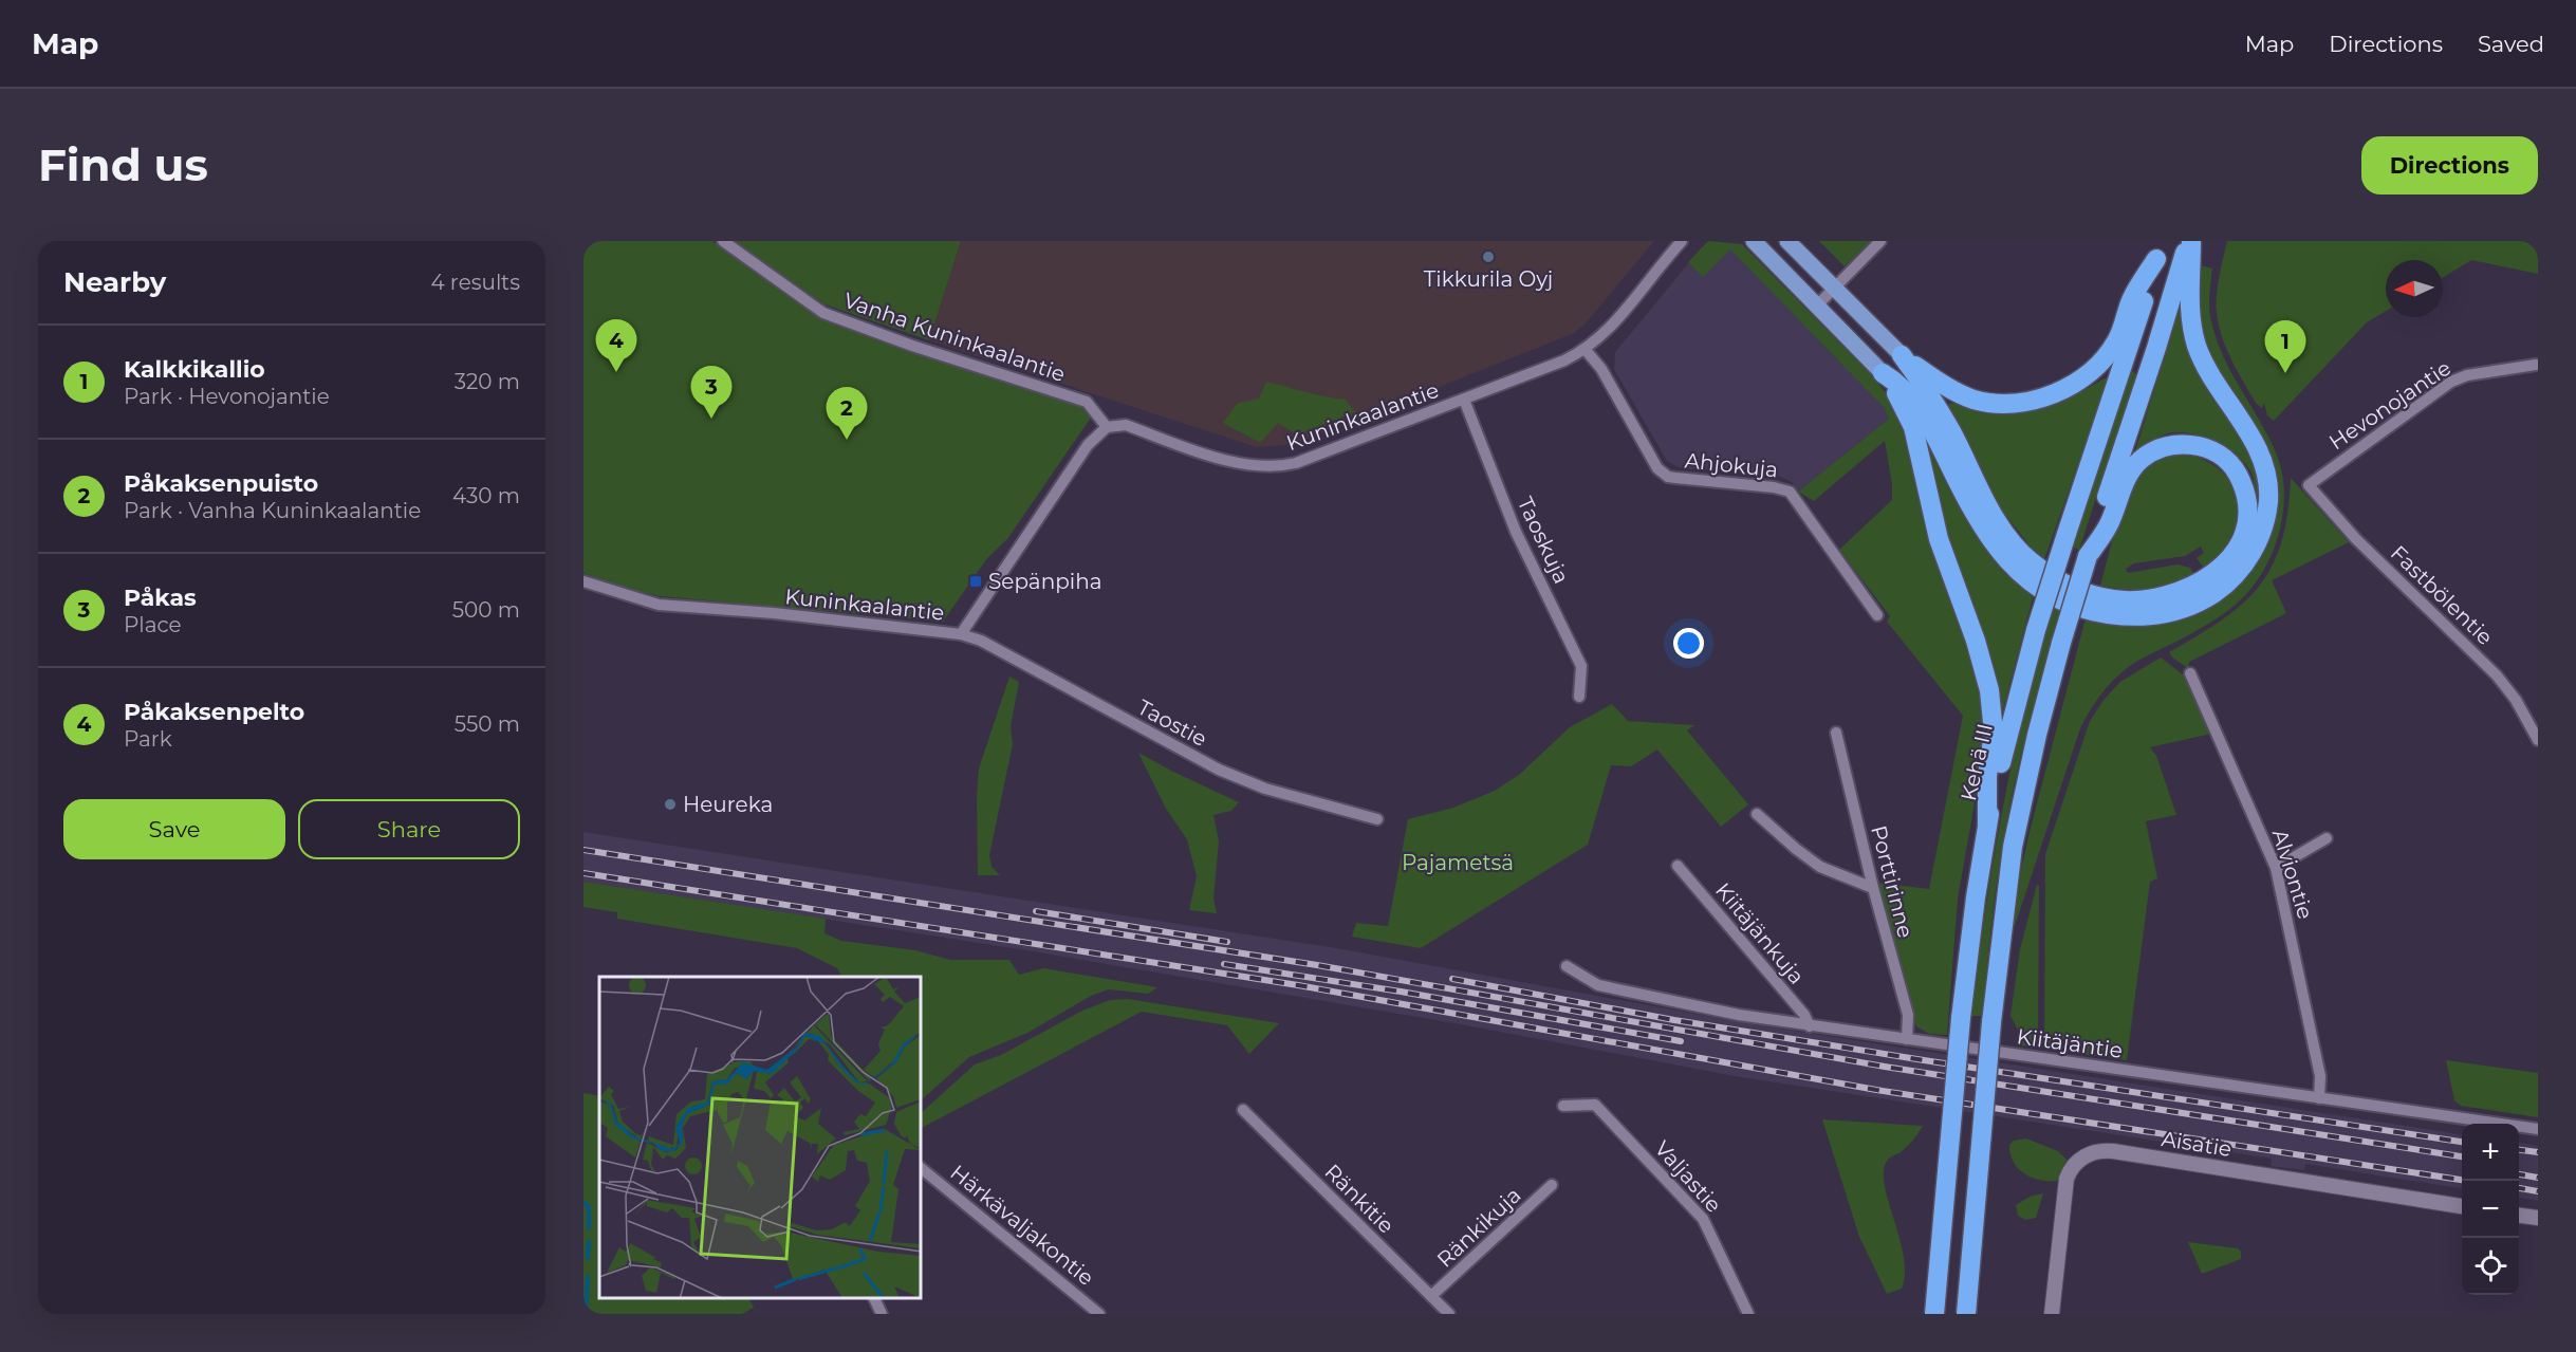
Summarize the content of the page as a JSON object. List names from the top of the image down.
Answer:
{
  "streets": {
    "highway": ["Kehä III"],
    "street": [
      "Vanha Kuninkaalantie",
      "Hevonojantie",
      "Kuninkaalantie",
      "Ahjokuja",
      "Taoskuja",
      "Fastbölentie",
      "Taostie",
      "Alviontie",
      "Porttirinne",
      "Kiitäjänkuja",
      "Kiitäjäntie",
      "Aisatie",
      "Valjastie",
      "Ränkitie",
      "Härkävaljakontie",
      "Ränkikuja"
    ]
  },
  "crossings": [
    ["Vanha Kuninkaalantie", "Kuninkaalantie"],
    ["Hevonojantie", "Fastbölentie"],
    ["Kuninkaalantie", "Ahjokuja"],
    ["Kuninkaalantie", "Taoskuja"],
    ["Kuninkaalantie", "Taostie"],
    ["Alviontie", "Kiitäjäntie"],
    ["Porttirinne", "Kiitäjäntie"],
    ["Kiitäjänkuja", "Kiitäjäntie"],
    ["Ränkitie", "Ränkikuja"]
  ],
  "parks": ["Pajametsä"],
  "places": {
    "other": ["Tikkurila Oyj", "Heureka"],
    "transit": ["Sepänpiha"]
  },
  "north": "left",
  "page": {
    "header": "Map",
    "nav": ["Map", "Directions", "Saved"],
    "buttons": [
      "Directions",
      ["Save", "Share"]
    ],
    "title": "Find us",
    "heading": ["Nearby", "4 results"],
    "pins": [
      "4",
      "1",
      "3",
      "2"
    ],
    "list": [
      {
        "mark": "1",
        "name": "Kalkkikallio",
        "note": "Park · Hevonojantie",
        "value": "320 m"
      },
      {
        "mark": "2",
        "name": "Påkaksenpuisto",
        "note": "Park · Vanha Kuninkaalantie",
        "value": "430 m"
      },
      {
        "mark": "3",
        "name": "Påkas",
        "note": "Place",
        "value": "500 m"
      },
      {
        "mark": "4",
        "name": "Påkaksenpelto",
        "note": "Park",
        "value": "550 m"
      }
    ],
    "map_buttons": ["+", "−"]
  }
}
